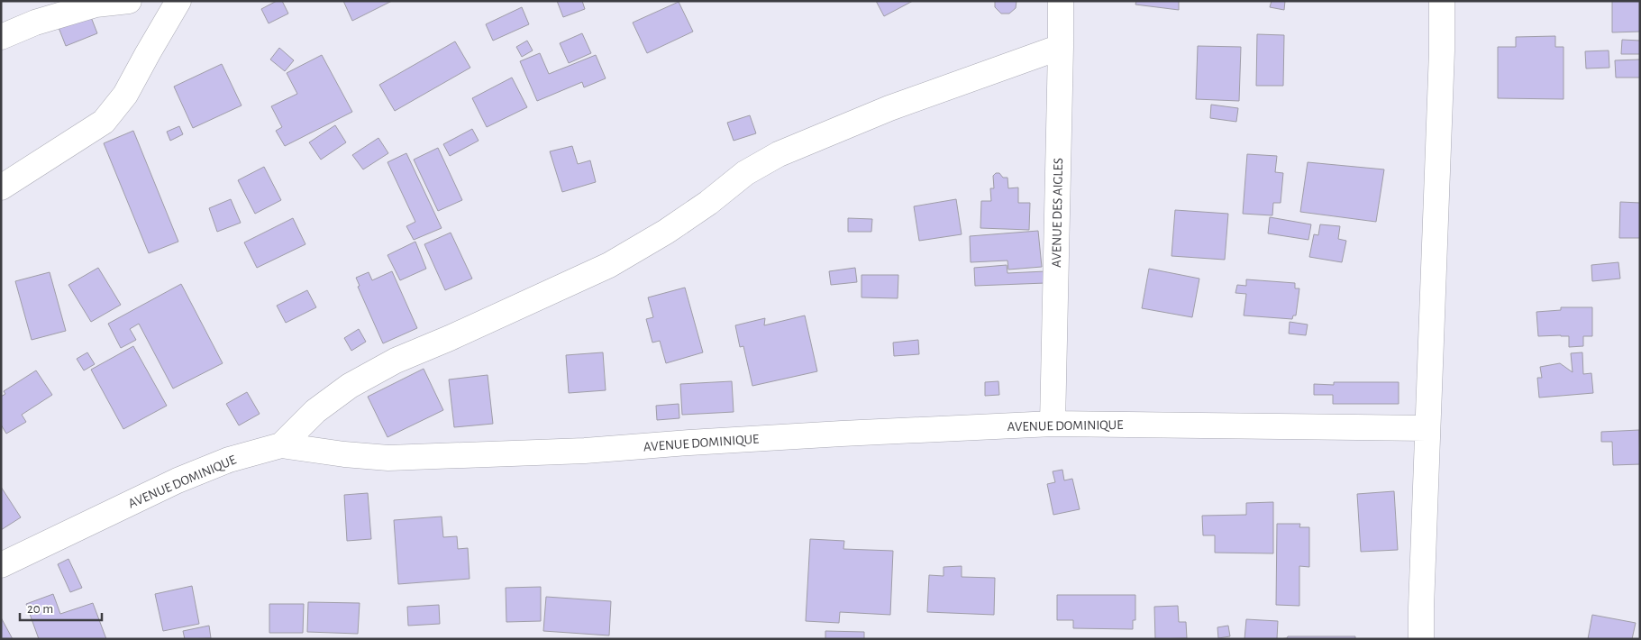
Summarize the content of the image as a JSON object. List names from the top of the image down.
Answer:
{
  "streets": {
    "street": ["AVENUE DES AIGLES", "AVENUE DOMINIQUE"]
  },
  "crossings": [
    ["AVENUE DES AIGLES", "AVENUE DOMINIQUE"]
  ],
  "scale_bar": "20 m"
}
